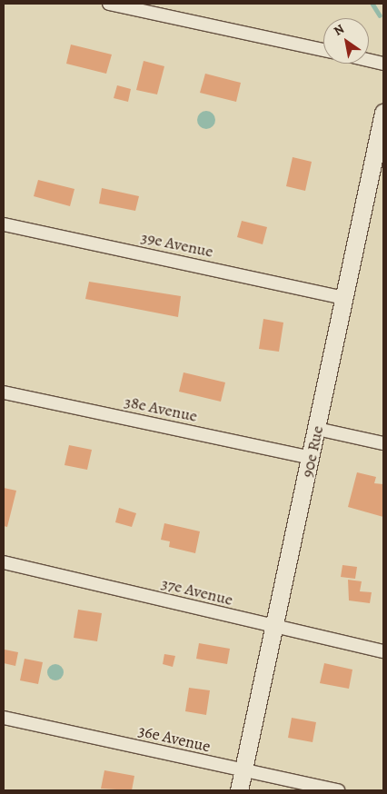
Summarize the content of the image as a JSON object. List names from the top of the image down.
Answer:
{
  "streets": {
    "street": [
      "39e Avenue",
      "38e Avenue",
      "90e Rue",
      "37e Avenue",
      "36e Avenue"
    ]
  },
  "crossings": [
    ["39e Avenue", "90e Rue"],
    ["38e Avenue", "90e Rue"],
    ["90e Rue", "37e Avenue"],
    ["90e Rue", "36e Avenue"]
  ],
  "north": "top left"
}
